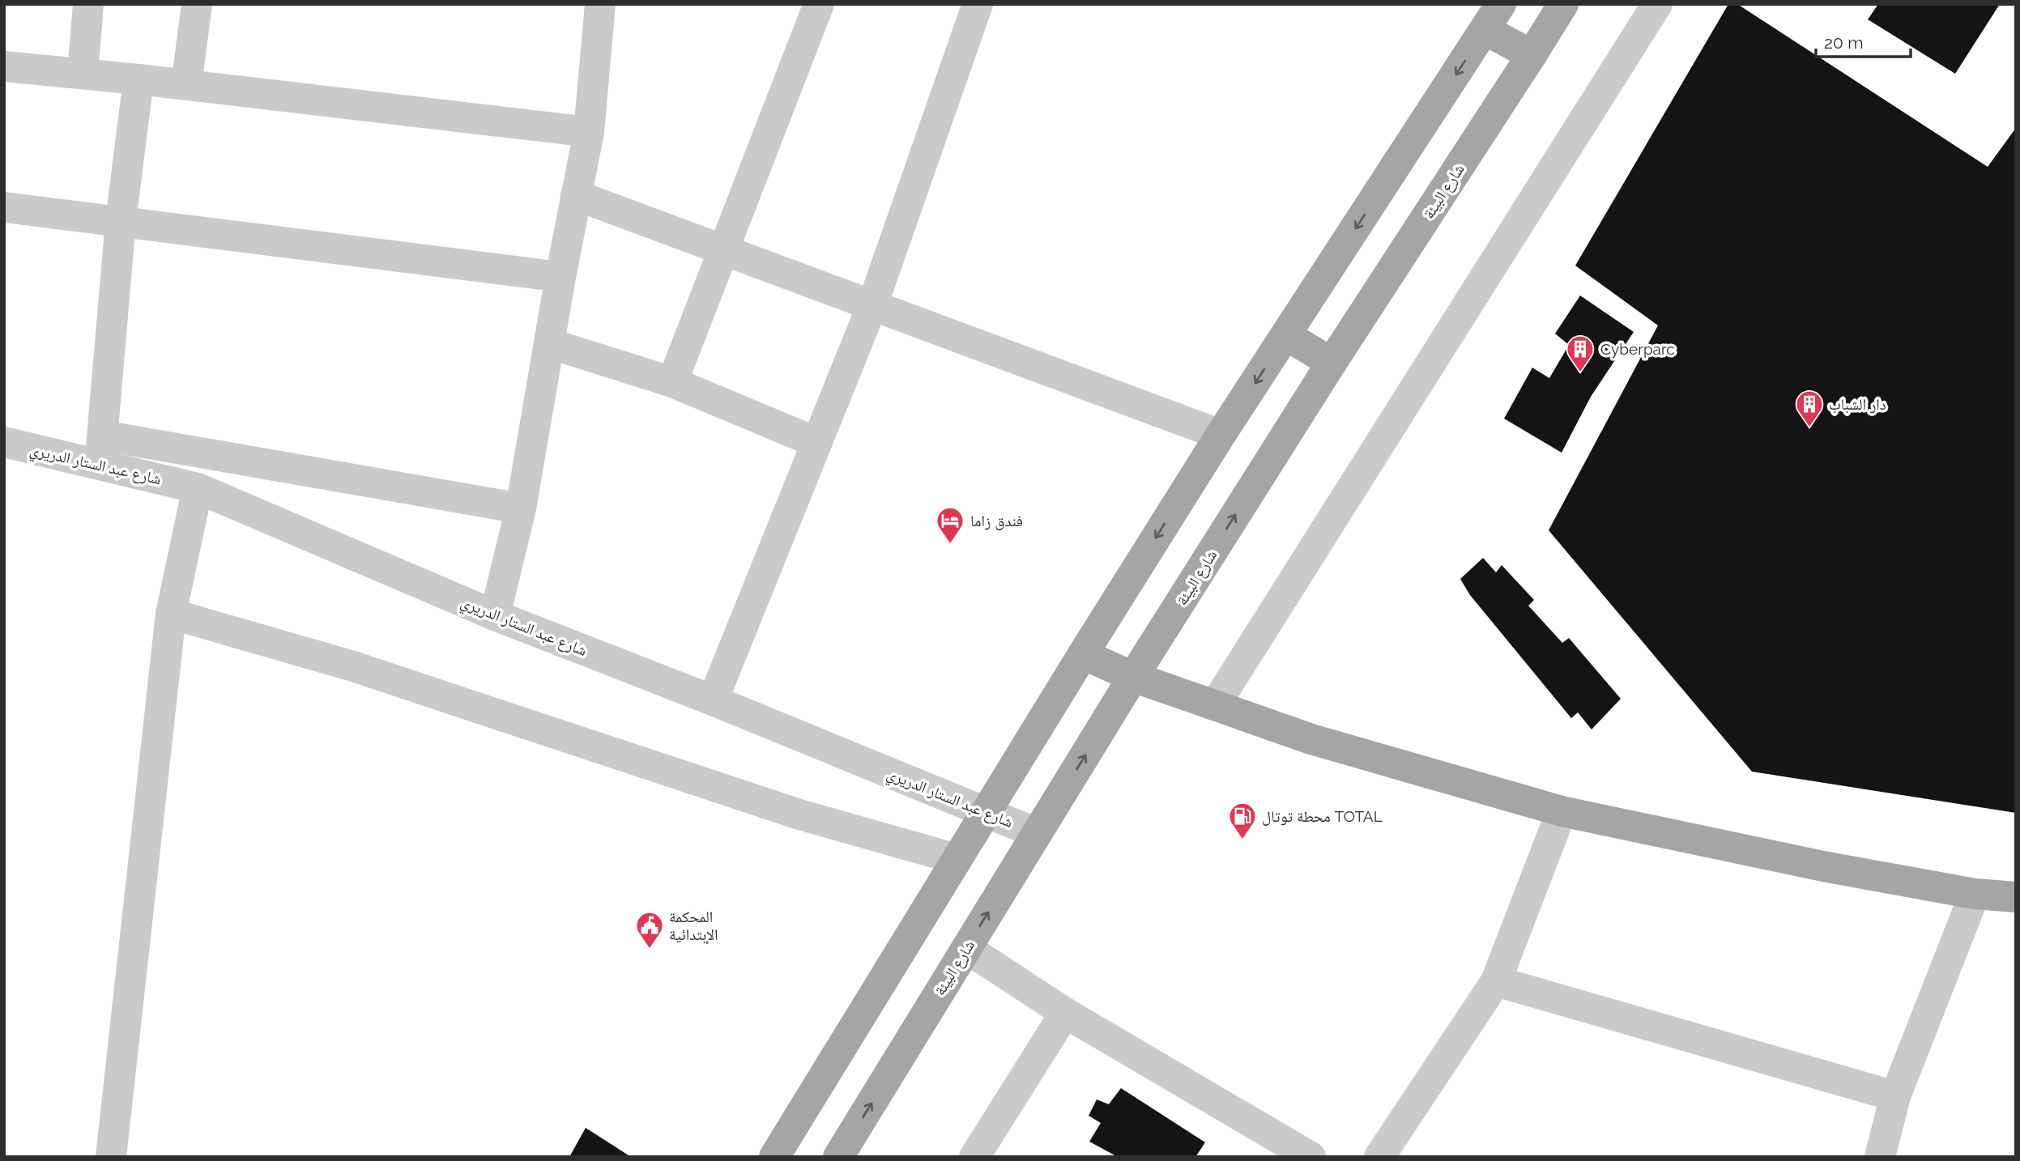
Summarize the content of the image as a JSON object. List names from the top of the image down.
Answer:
{
  "streets": {
    "main road": ["شارع البيئة"],
    "street": ["شارع عبد الستار الدريري"]
  },
  "crossings": [
    ["شارع البيئة", "شارع عبد الستار الدريري"]
  ],
  "places": {
    "building": ["Cyberparc", "دار الشباب"],
    "hotel": ["فندق زاما"],
    "fuel station": ["محطة توتال TOTAL"],
    "public building": ["المحكمة الإبتدائية"]
  },
  "scale_bar": "20 m"
}
